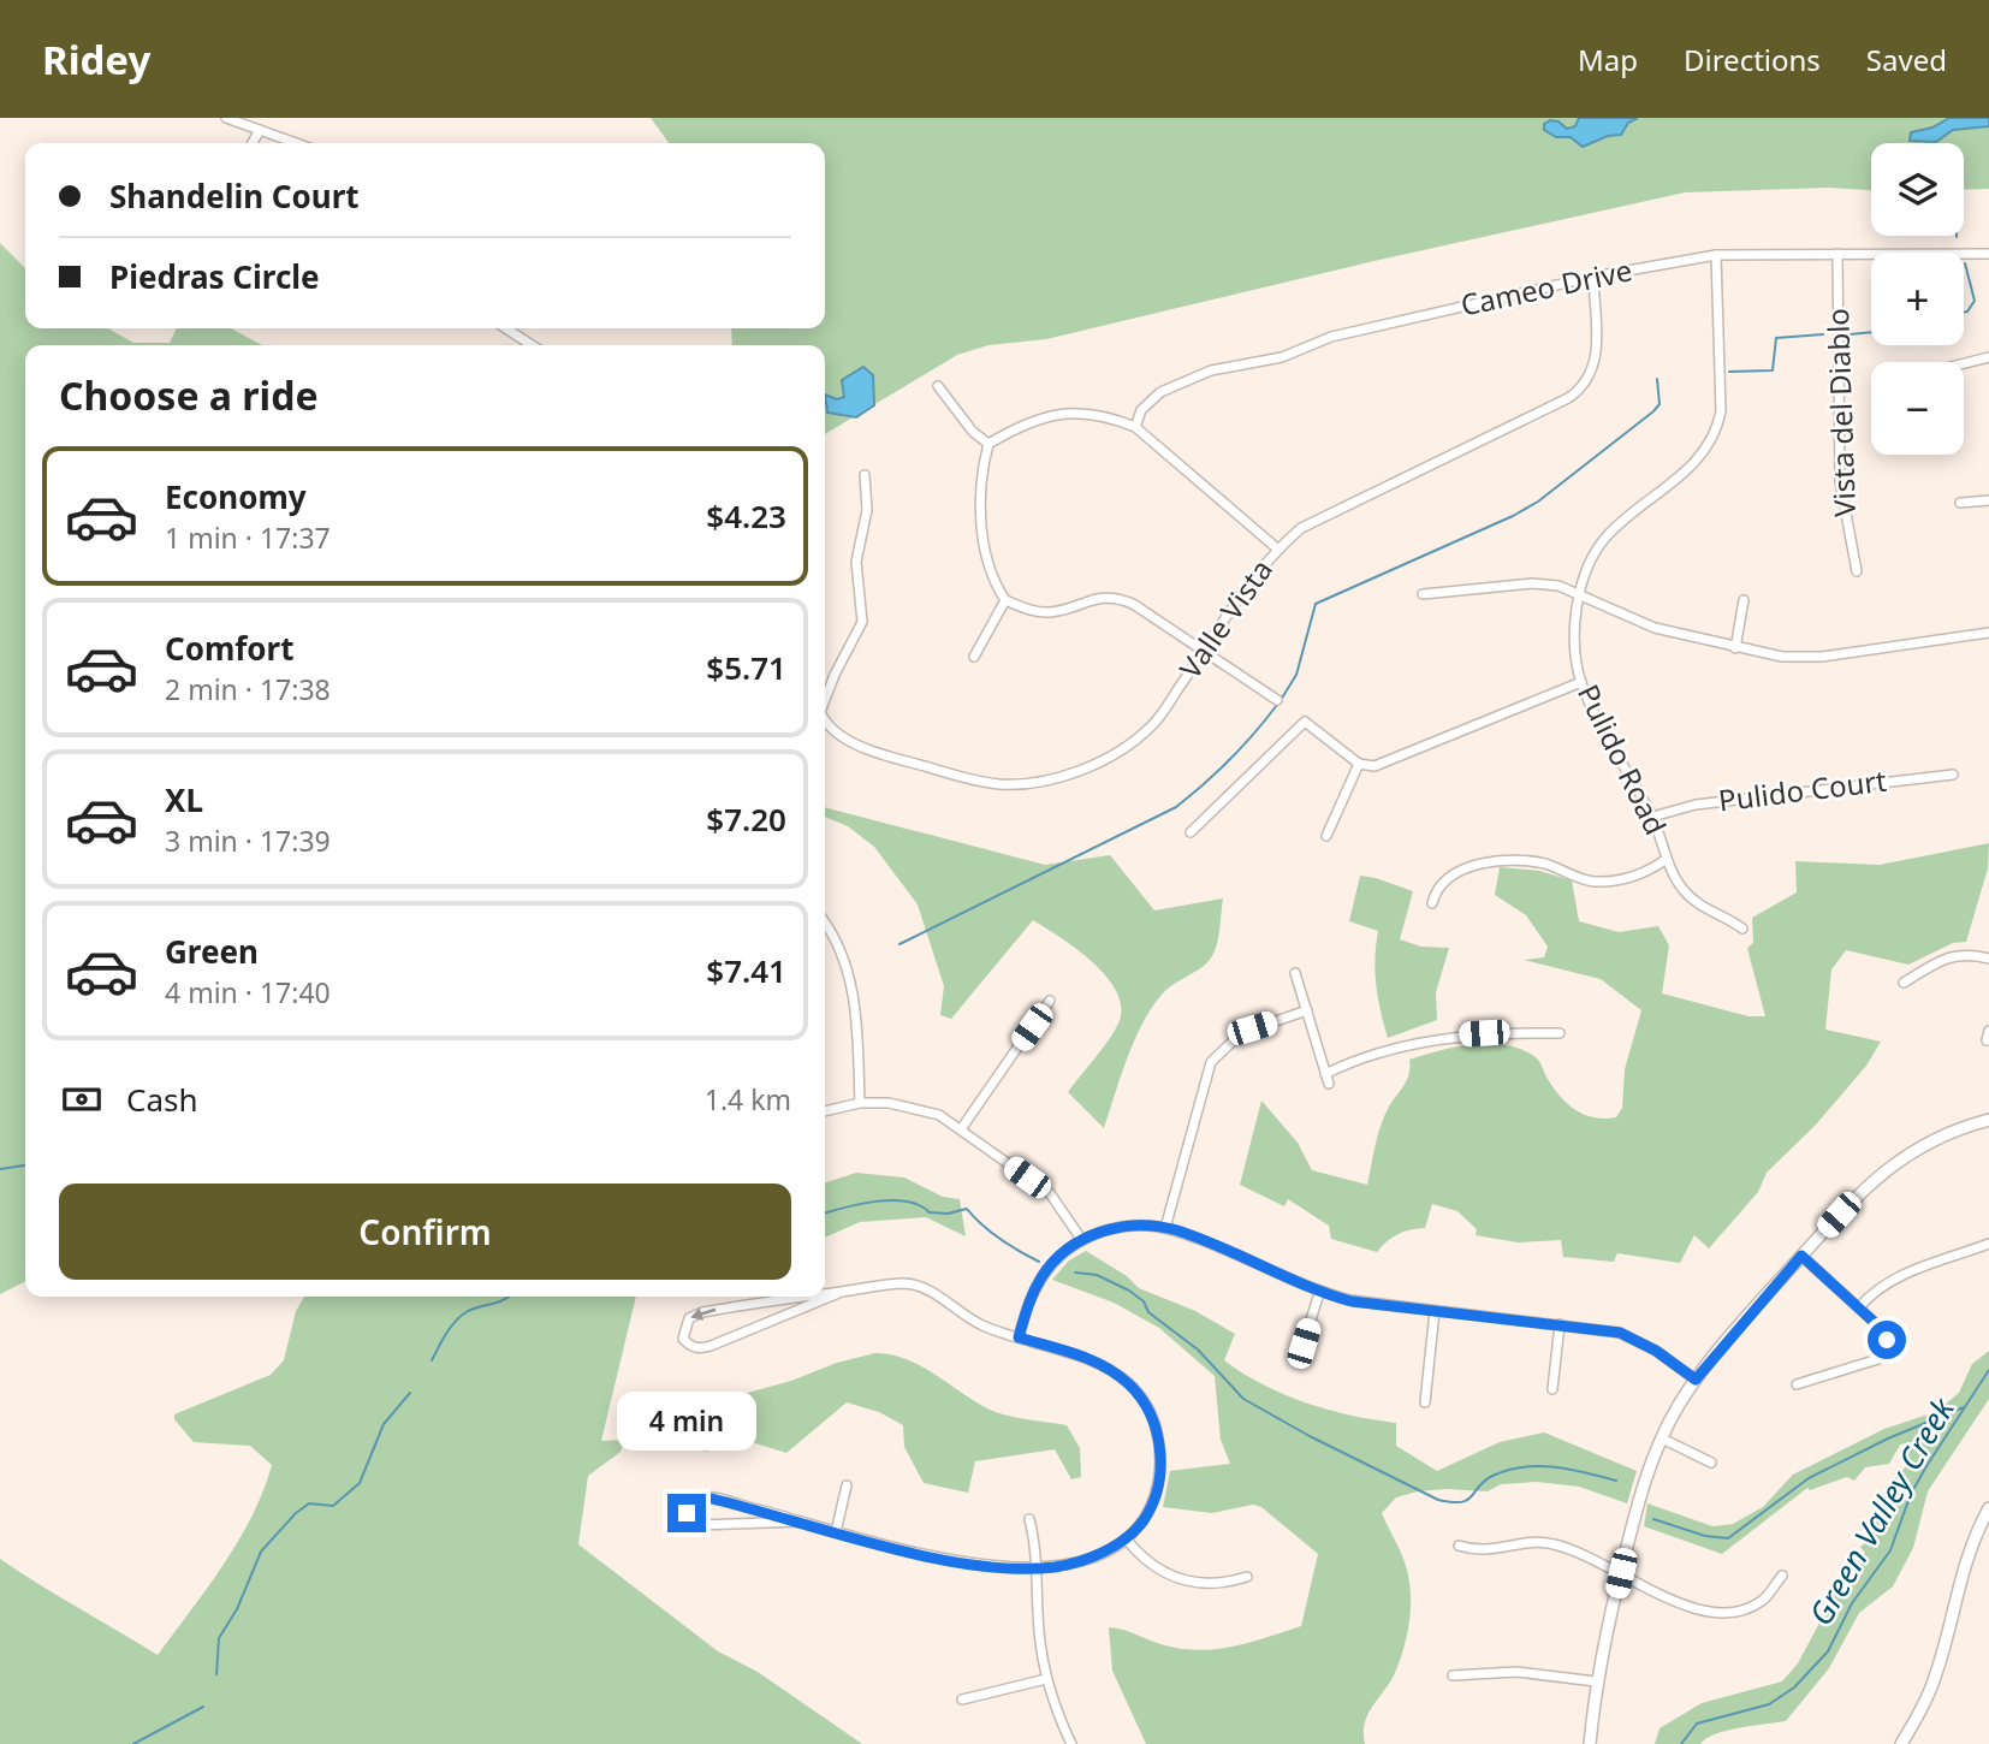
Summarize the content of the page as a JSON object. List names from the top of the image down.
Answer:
{
  "streets": {
    "street": [
      "Cameo Drive",
      "Vista del Diablo",
      "Valle Vista",
      "Pulido Road",
      "Pulido Court"
    ]
  },
  "crossings": [
    ["Cameo Drive", "Vista del Diablo"],
    ["Cameo Drive", "Valle Vista"],
    ["Cameo Drive", "Pulido Road"],
    ["Pulido Road", "Pulido Court"]
  ],
  "water": ["Green Valley Creek"],
  "page": {
    "header": "Ridey",
    "nav": ["Map", "Directions", "Saved"],
    "map_buttons": ["+", "−"],
    "banner": ["Shandelin Court", "Piedras Circle"],
    "heading": "Choose a ride",
    "list": [
      {
        "name": "Economy",
        "note": "1 min · 17:37",
        "value": "$4.23"
      },
      {
        "name": "Comfort",
        "note": "2 min · 17:38",
        "value": "$5.71"
      },
      {
        "name": "XL",
        "note": "3 min · 17:39",
        "value": "$7.20"
      },
      {
        "name": "Green",
        "note": "4 min · 17:40",
        "value": "$7.41"
      }
    ],
    "pay": ["Cash", "1.4 km"],
    "buttons": "Confirm",
    "bubble": "4 min"
  }
}
